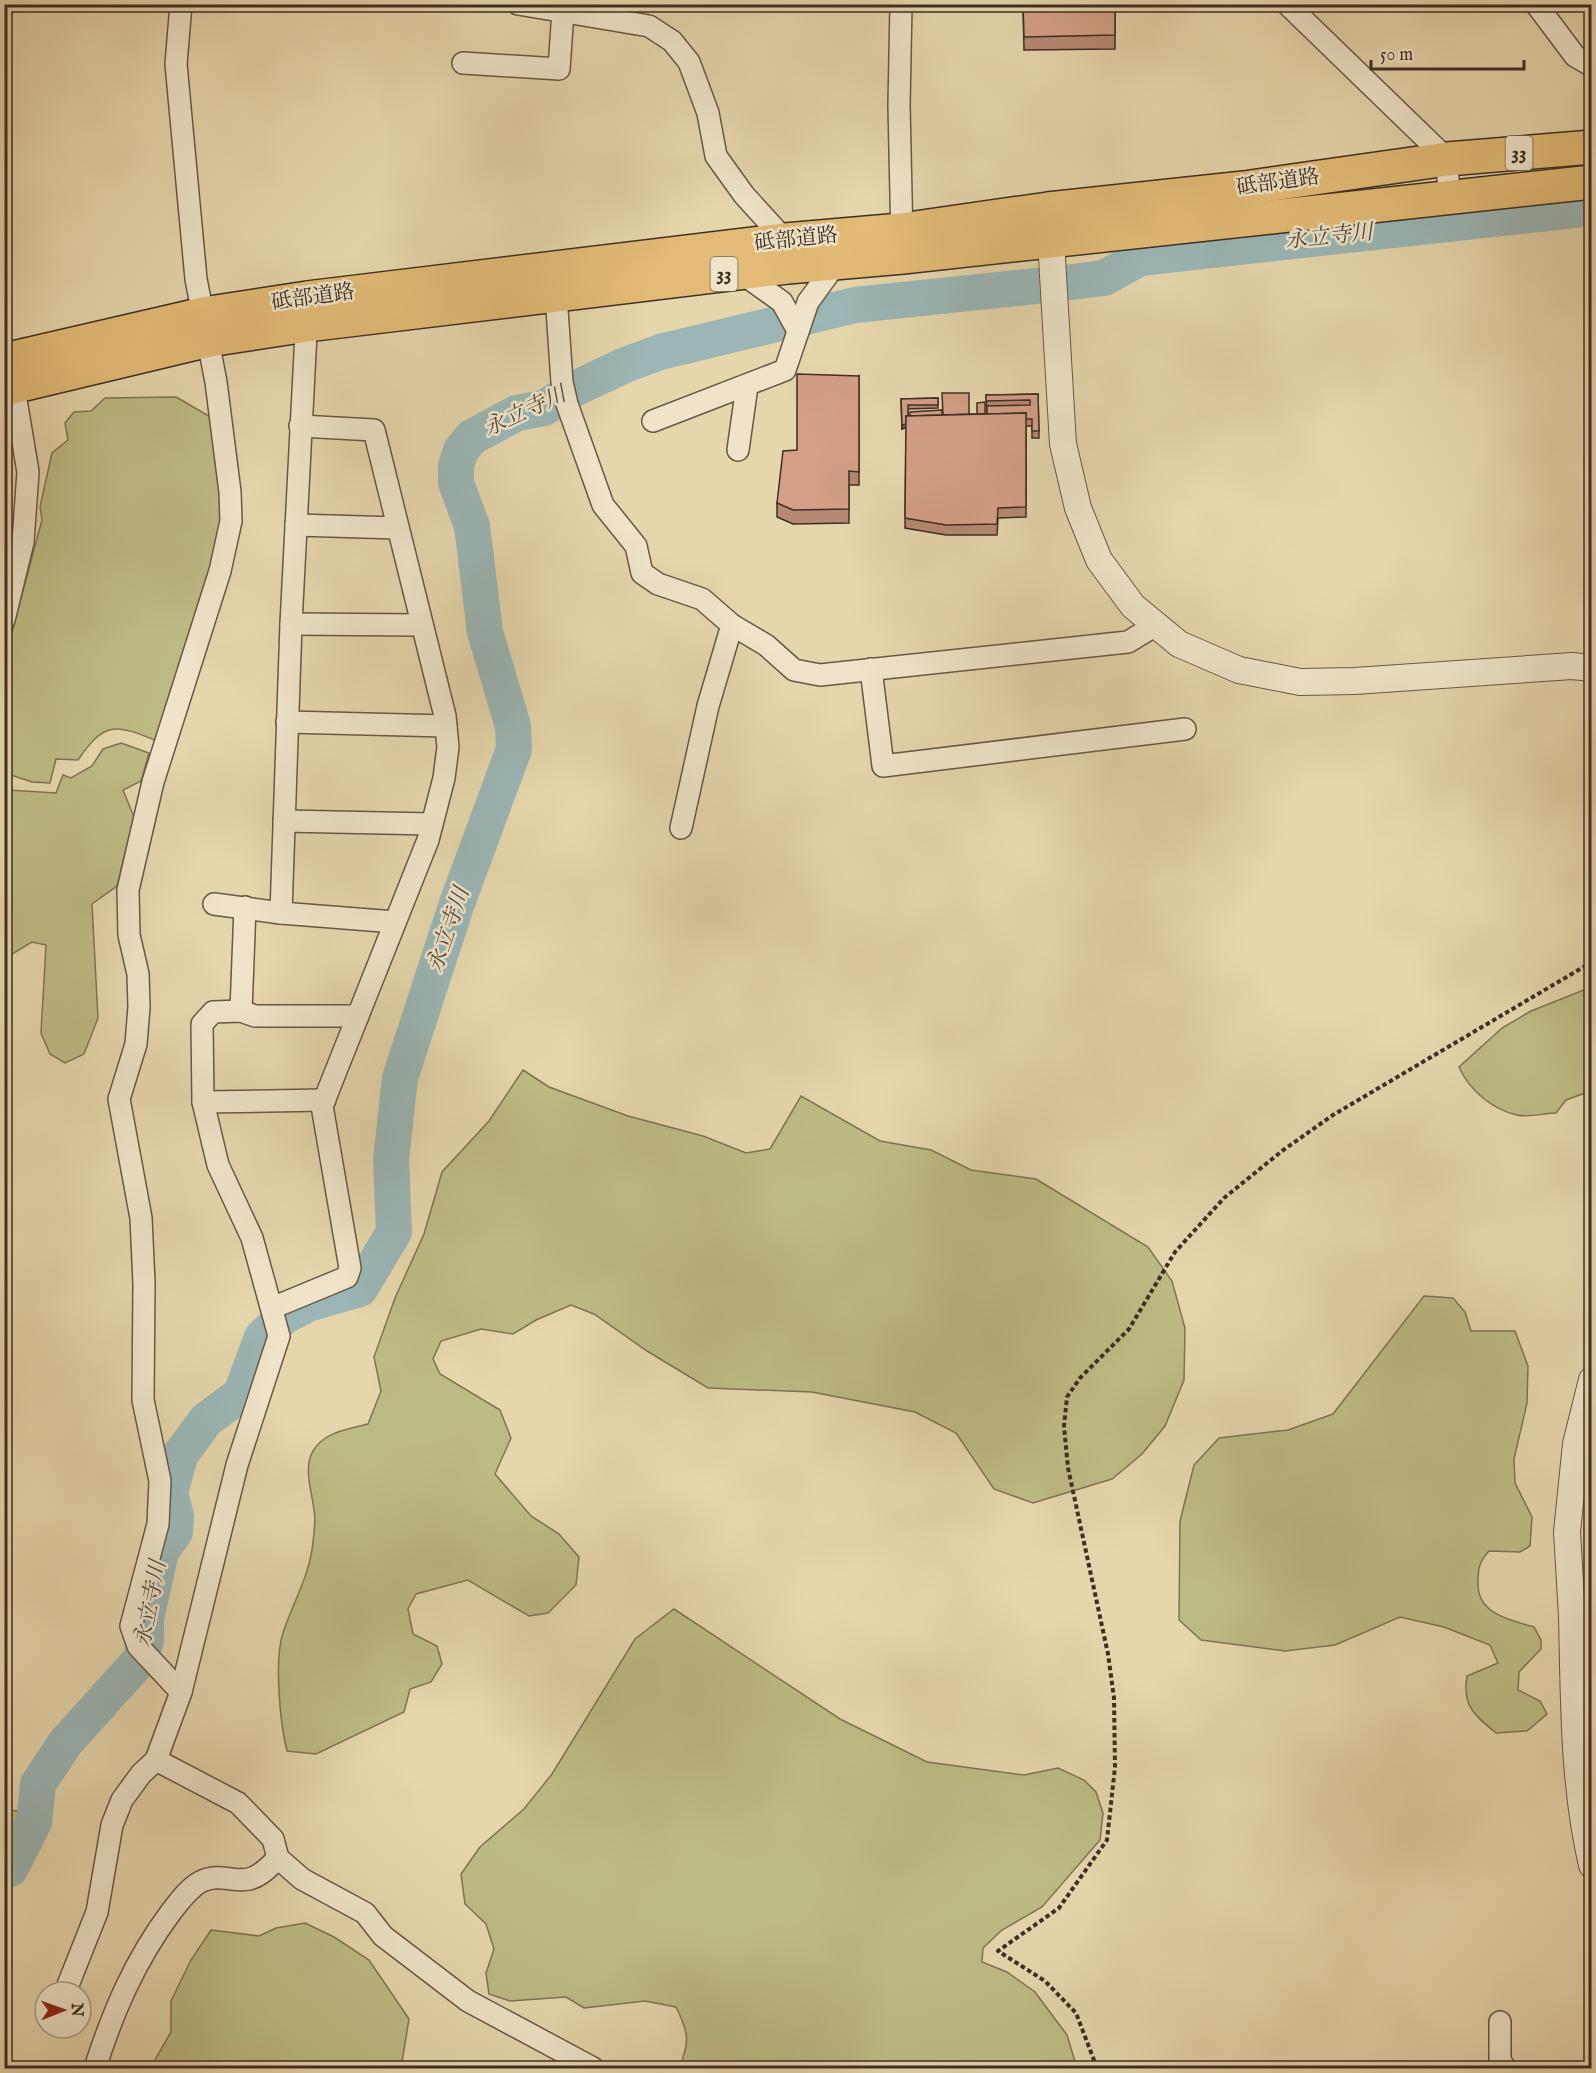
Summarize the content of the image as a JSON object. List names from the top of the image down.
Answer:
{
  "streets": {
    "highway": ["33", "砥部道路"]
  },
  "water": ["永立寺川"],
  "scale_bar": "50 m",
  "north": "right"
}
